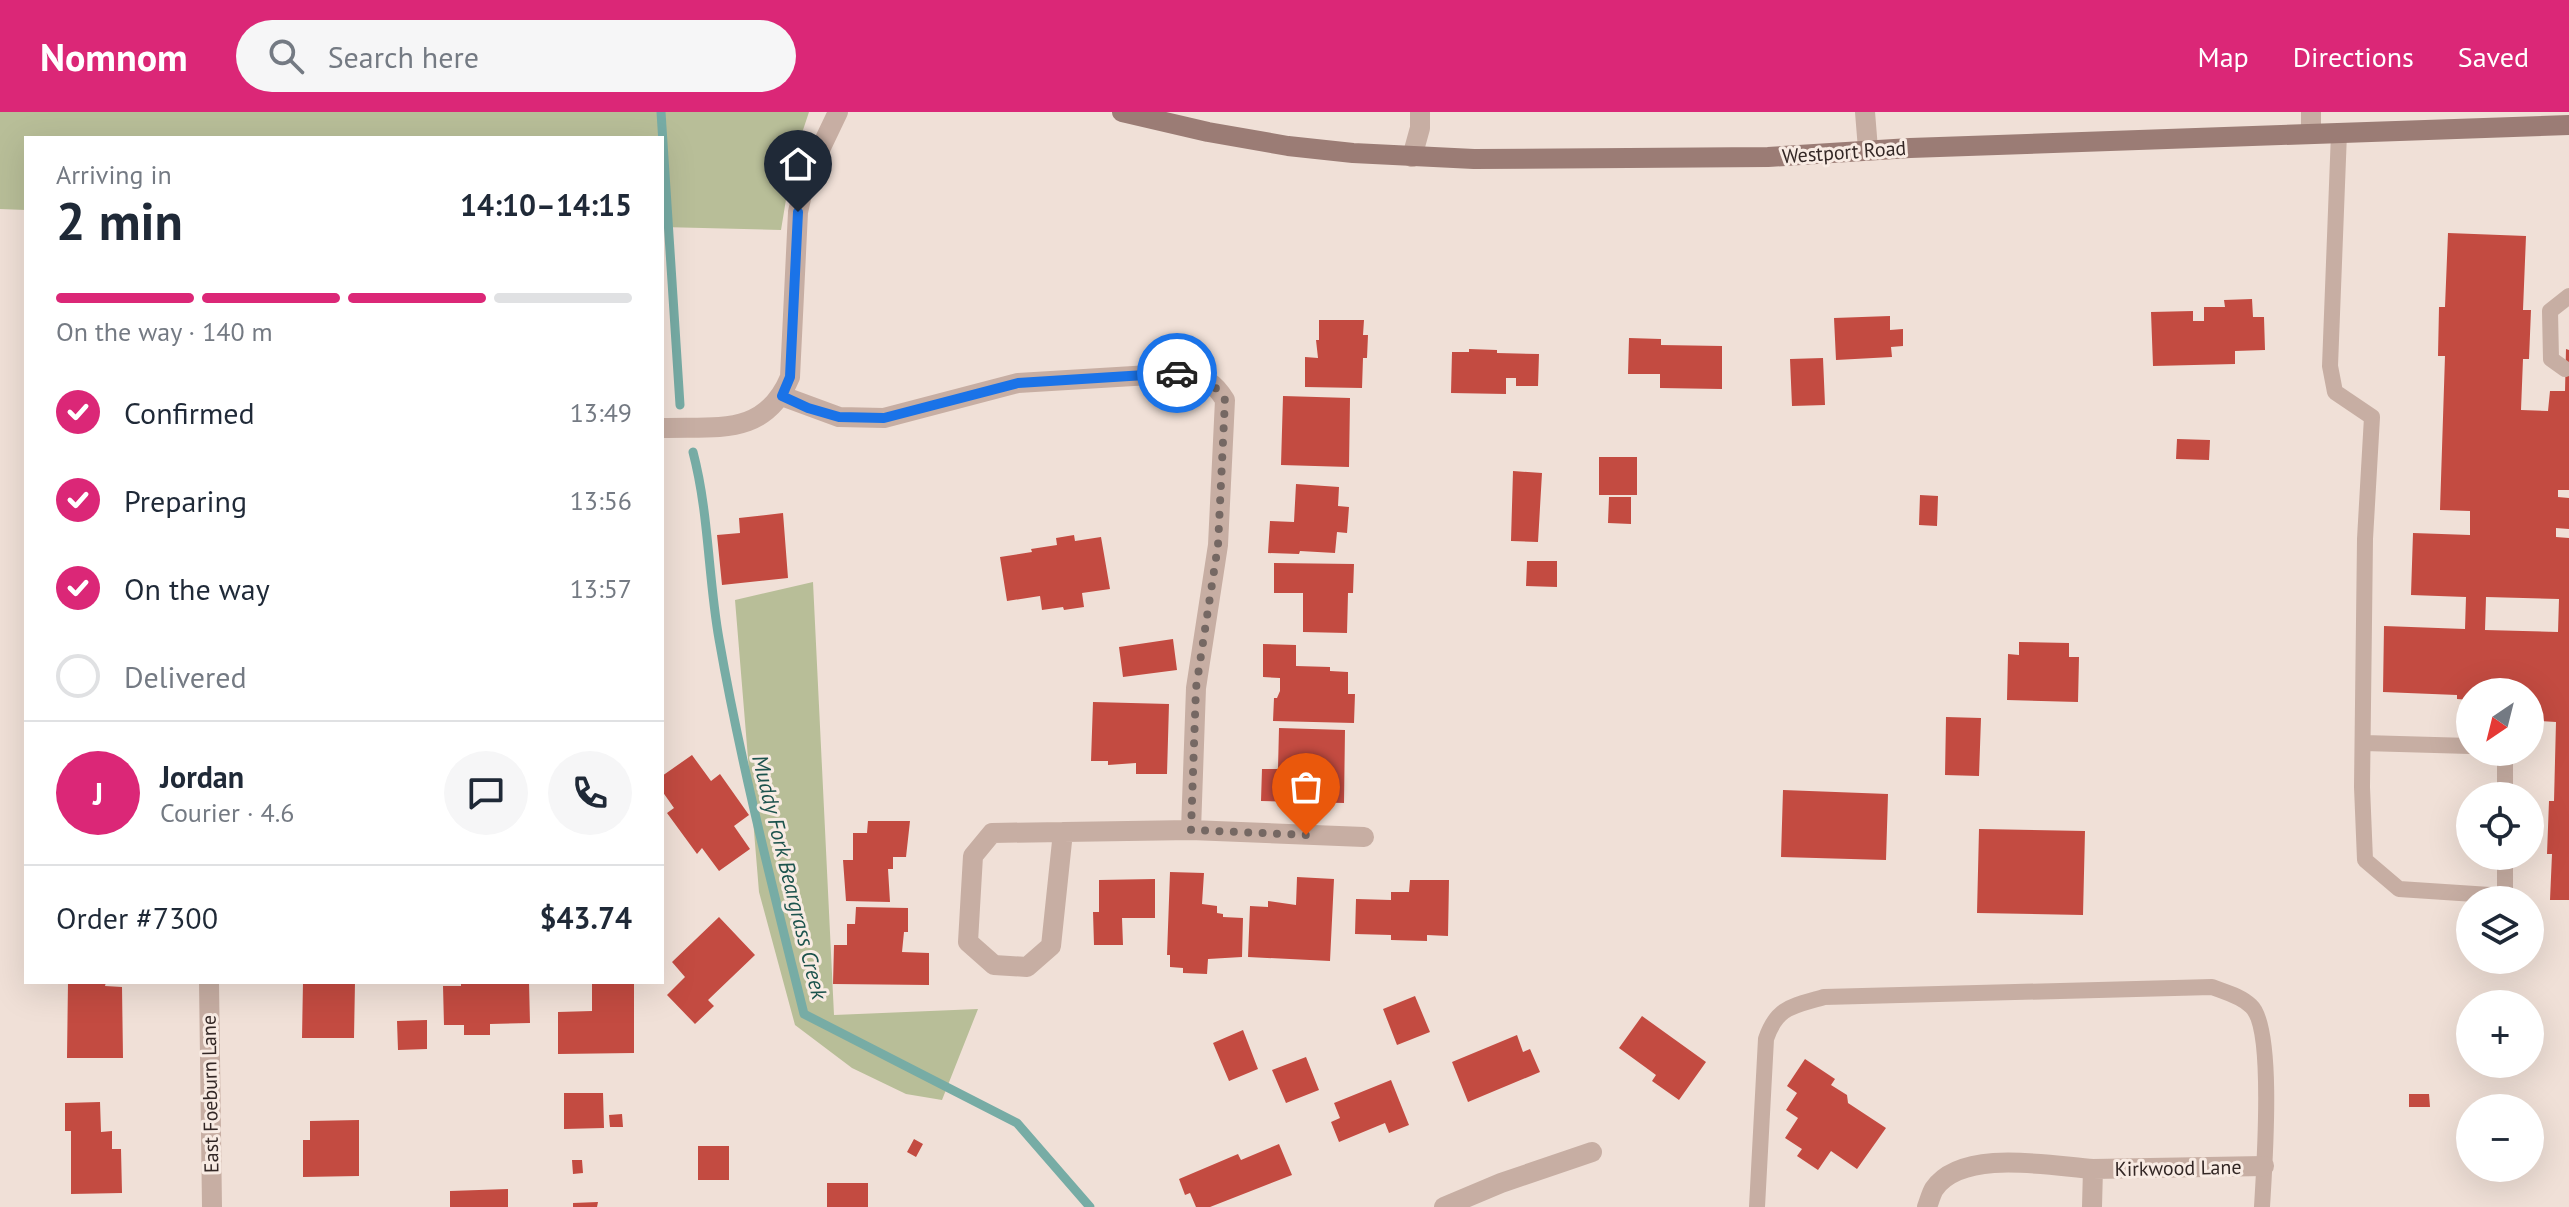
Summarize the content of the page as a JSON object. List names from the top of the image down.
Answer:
{
  "streets": {
    "main road": ["Westport Road"],
    "street": ["East Foeburn Lane", "Kirkwood Lane"]
  },
  "water": ["Muddy Fork Beargrass Creek"],
  "north": "bottom left",
  "page": {
    "header": "Nomnom",
    "search": "Search here",
    "nav": ["Map", "Directions", "Saved"],
    "heading": ["2 min", "Arriving in", "14:10–14:15"],
    "panel": [
      "Jordan",
      "Courier · 4.6",
      "Order #7300",
      "$43.74"
    ],
    "bar": "On the way · 140 m",
    "list": [
      ["Confirmed", "13:49"],
      ["Preparing", "13:56"],
      ["On the way", "13:57"],
      "Delivered"
    ],
    "map_buttons": ["+", "−"],
    "round": "J"
  }
}
